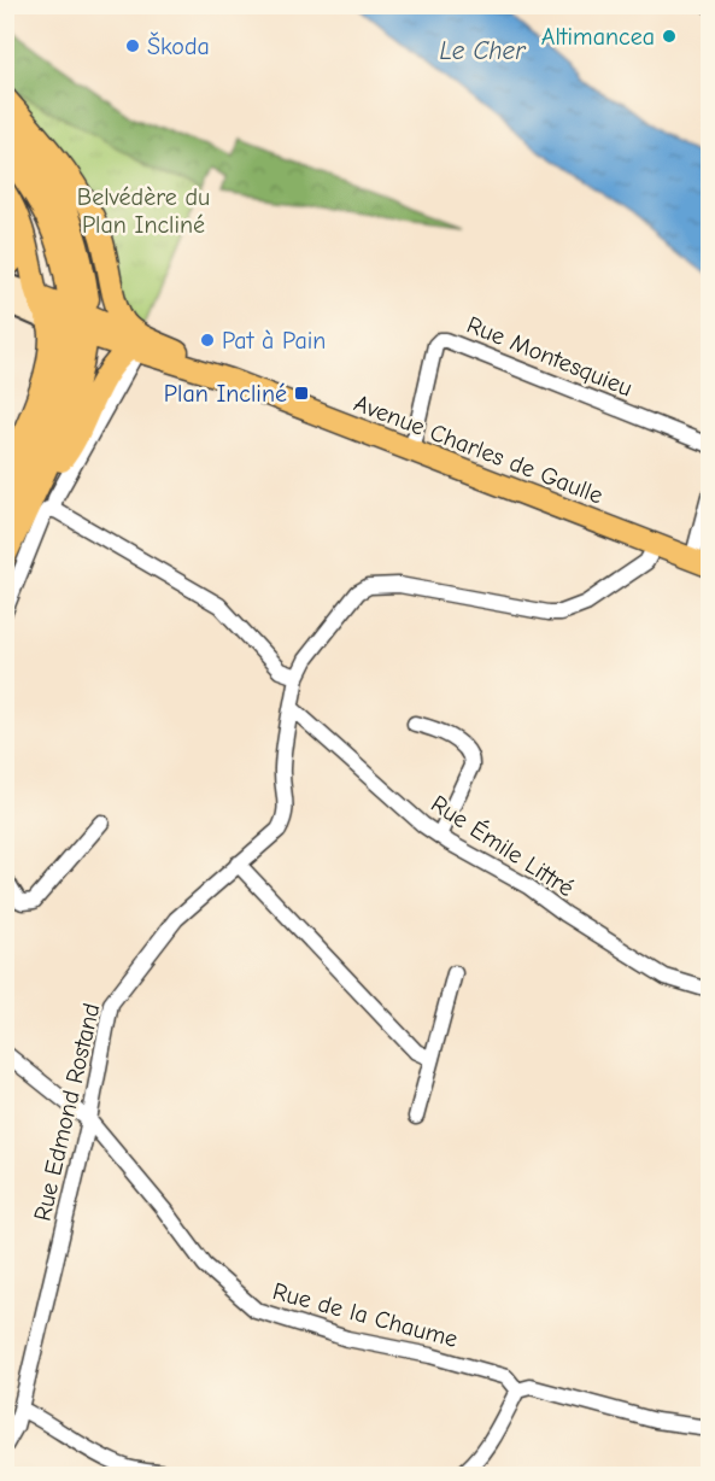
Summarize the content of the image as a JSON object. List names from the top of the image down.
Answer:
{
  "streets": {
    "main road": ["Avenue Charles de Gaulle"],
    "street": [
      "Rue Montesquieu",
      "Rue Émile Littré",
      "Rue Edmond Rostand",
      "Rue de la Chaume"
    ]
  },
  "crossings": [
    ["Rue Montesquieu", "Avenue Charles de Gaulle"],
    ["Rue Émile Littré", "Rue Edmond Rostand"],
    ["Rue Edmond Rostand", "Rue de la Chaume"]
  ],
  "water": ["Le Cher"],
  "parks": ["Belvédère du Plan Incliné"],
  "places": {
    "other": ["Altimancea", "Škoda", "Pat à Pain"],
    "transit": ["Plan Incliné"]
  }
}
